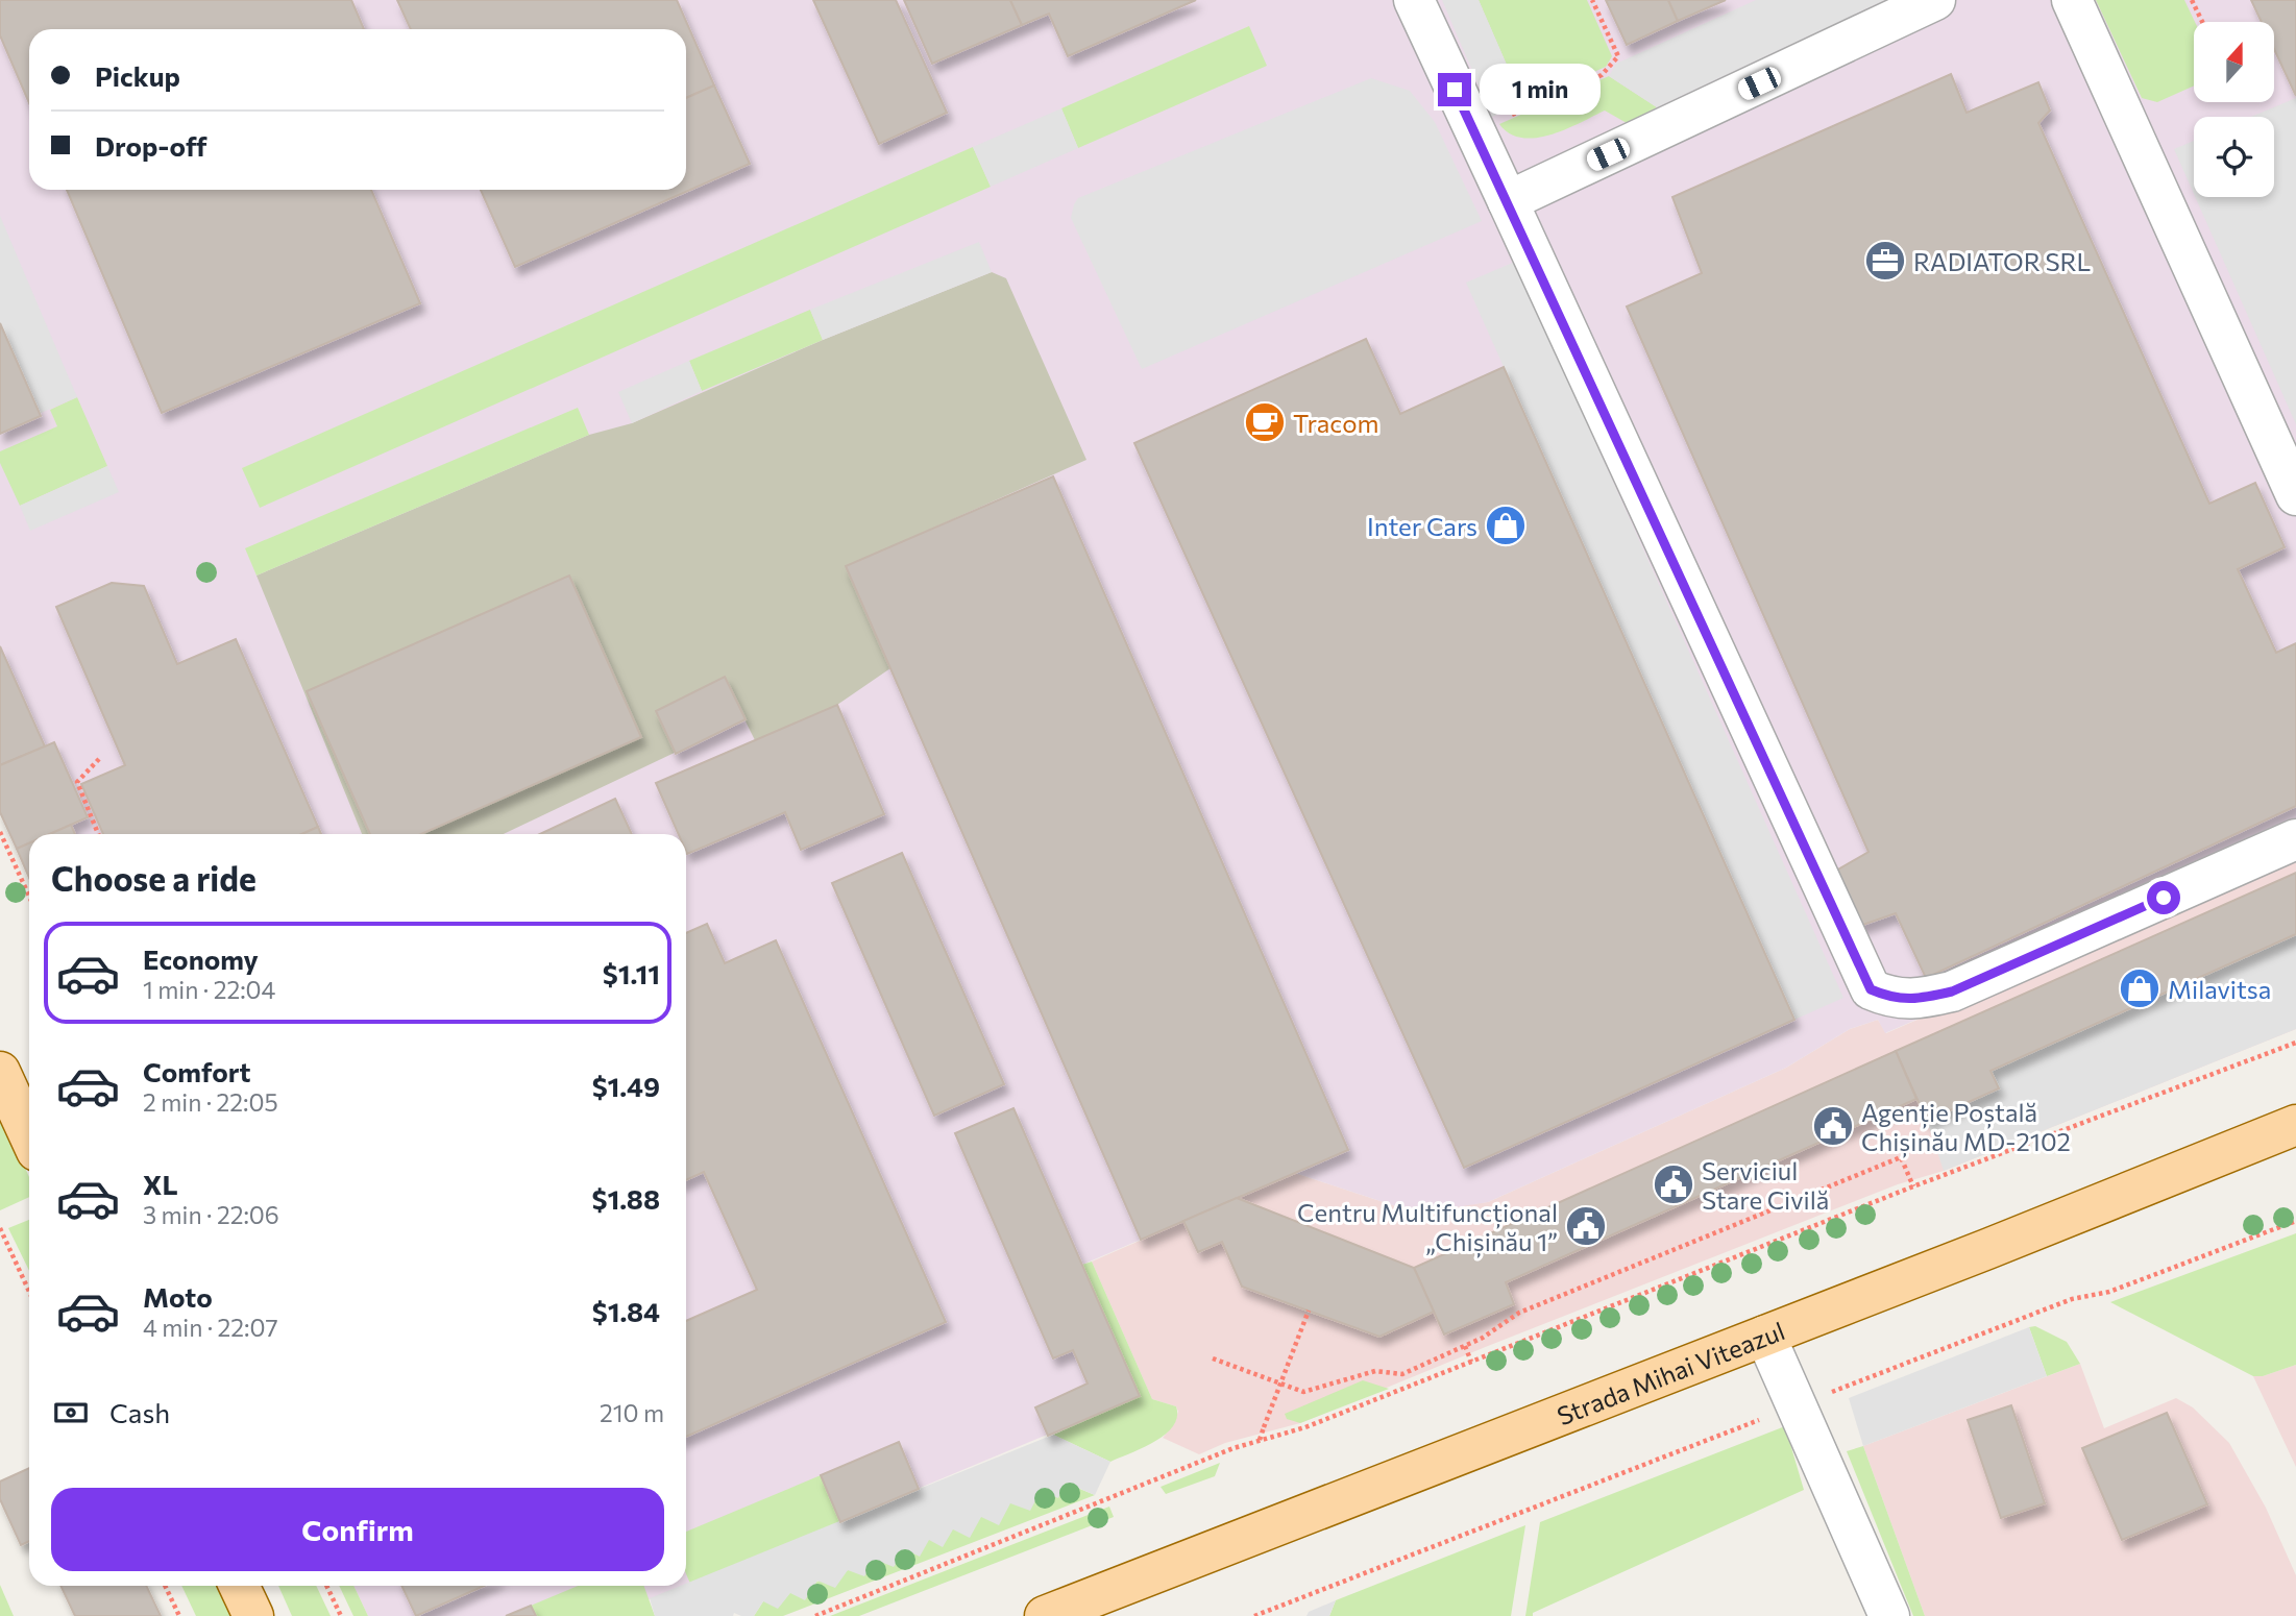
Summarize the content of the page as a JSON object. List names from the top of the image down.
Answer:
{
  "streets": {
    "main road": ["Strada Mihai Viteazul"]
  },
  "places": {
    "office": ["RADIATOR SRL"],
    "cafe": ["Tracom"],
    "shop": ["Inter Cars", "Milavitsa"],
    "public building": ["Agenție Poștală Chișinău MD-2102", "Serviciul Stare Civilă", "Centru Multifuncțional „Chișinău 1”"]
  },
  "north": "top",
  "page": {
    "banner": ["Pickup", "Drop-off"],
    "bubble": "1 min",
    "heading": "Choose a ride",
    "list": [
      {
        "name": "Economy",
        "note": "1 min · 22:04",
        "value": "$1.11"
      },
      {
        "name": "Comfort",
        "note": "2 min · 22:05",
        "value": "$1.49"
      },
      {
        "name": "XL",
        "note": "3 min · 22:06",
        "value": "$1.88"
      },
      {
        "name": "Moto",
        "note": "4 min · 22:07",
        "value": "$1.84"
      }
    ],
    "pay": ["Cash", "210 m"],
    "buttons": "Confirm"
  }
}
